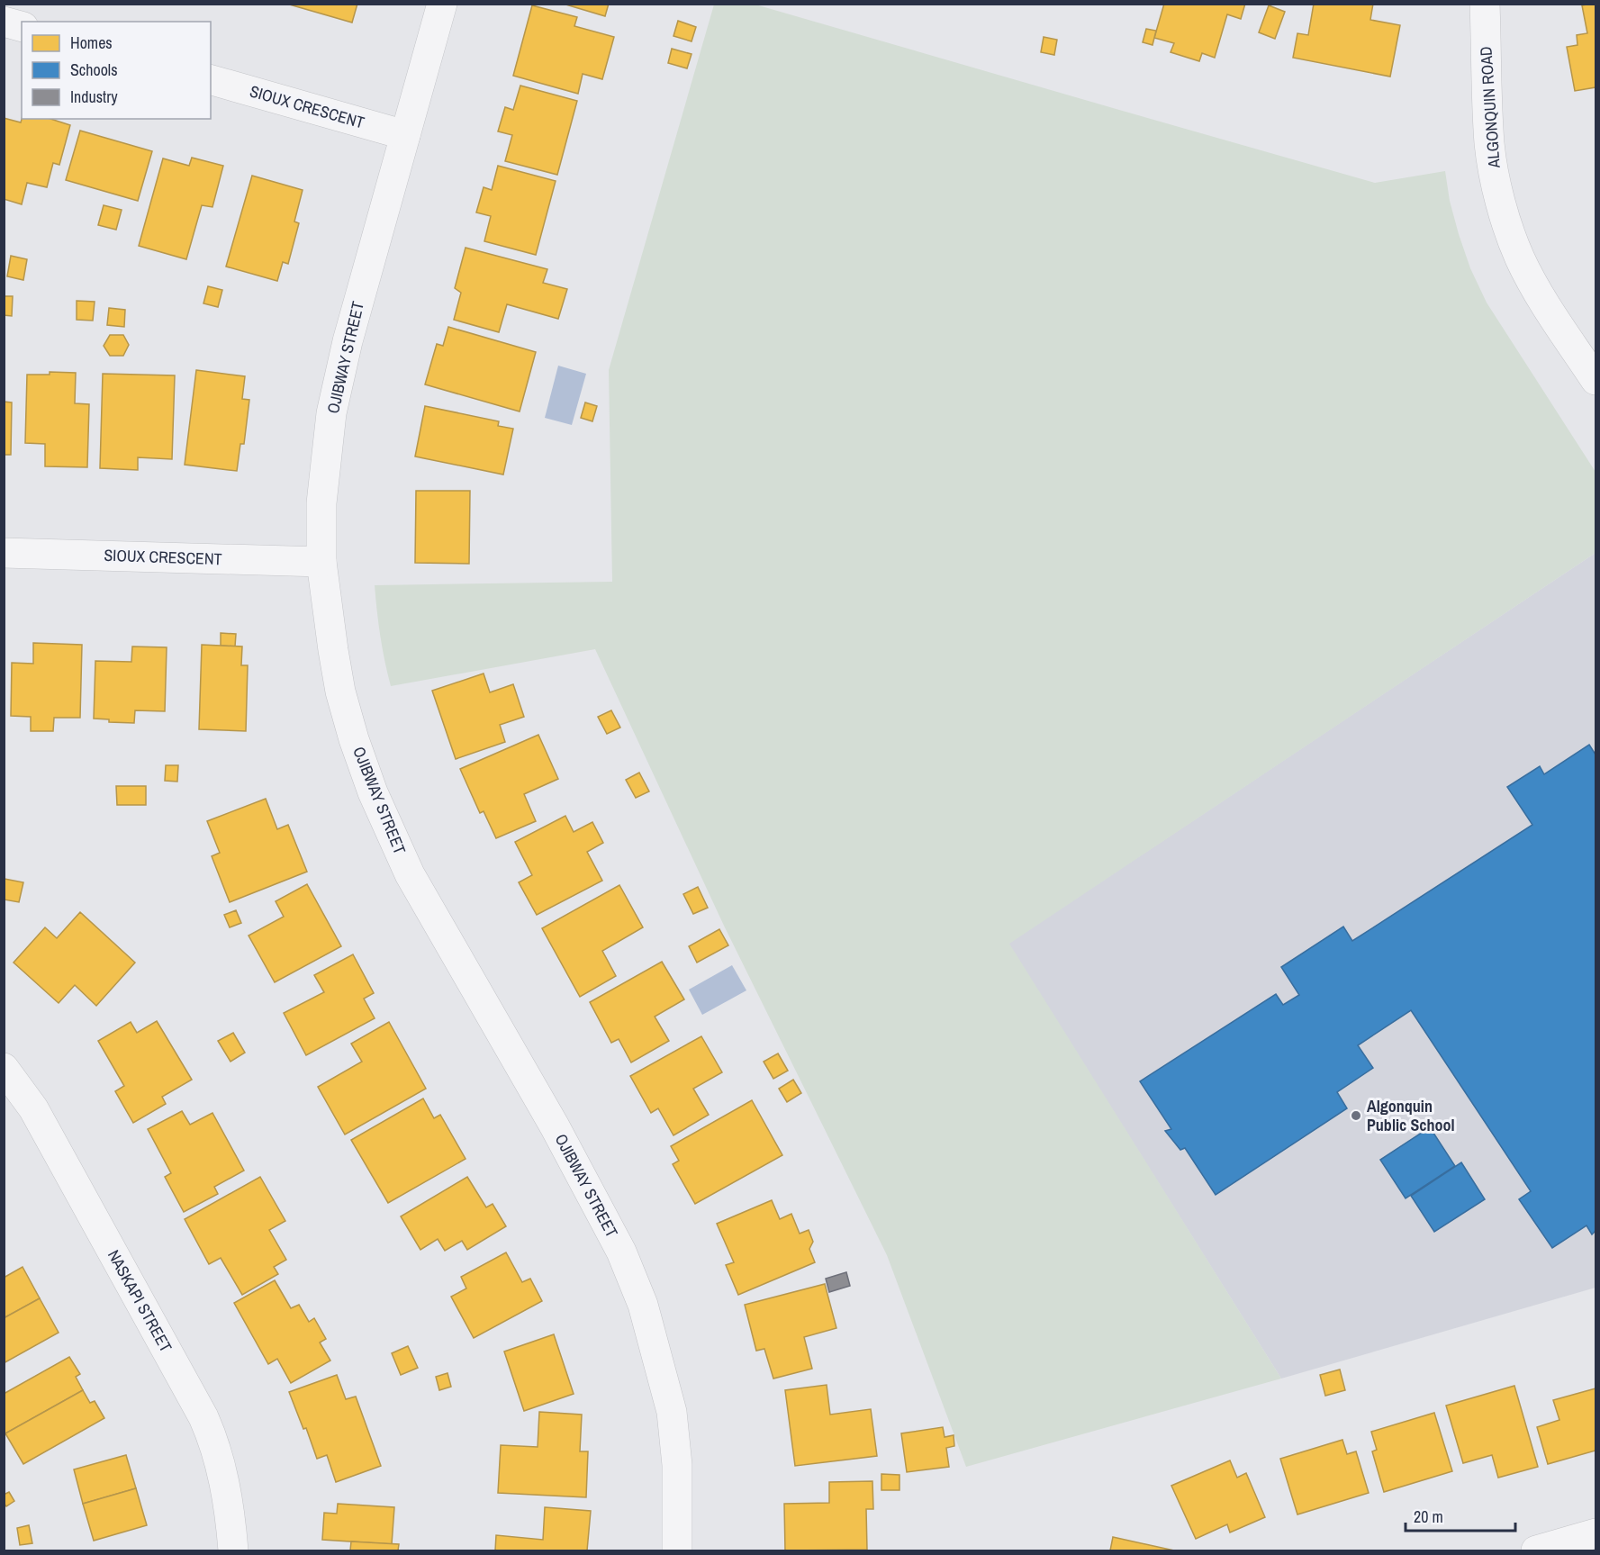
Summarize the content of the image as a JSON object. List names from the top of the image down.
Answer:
{
  "streets": {
    "street": [
      "SIOUX CRESCENT",
      "ALGONQUIN ROAD",
      "OJIBWAY STREET",
      "NASKAPI STREET"
    ]
  },
  "crossings": [
    ["SIOUX CRESCENT", "OJIBWAY STREET"]
  ],
  "places": ["Algonquin Public School"],
  "legend": ["Homes", "Schools", "Industry"],
  "scale_bar": "20 m"
}
